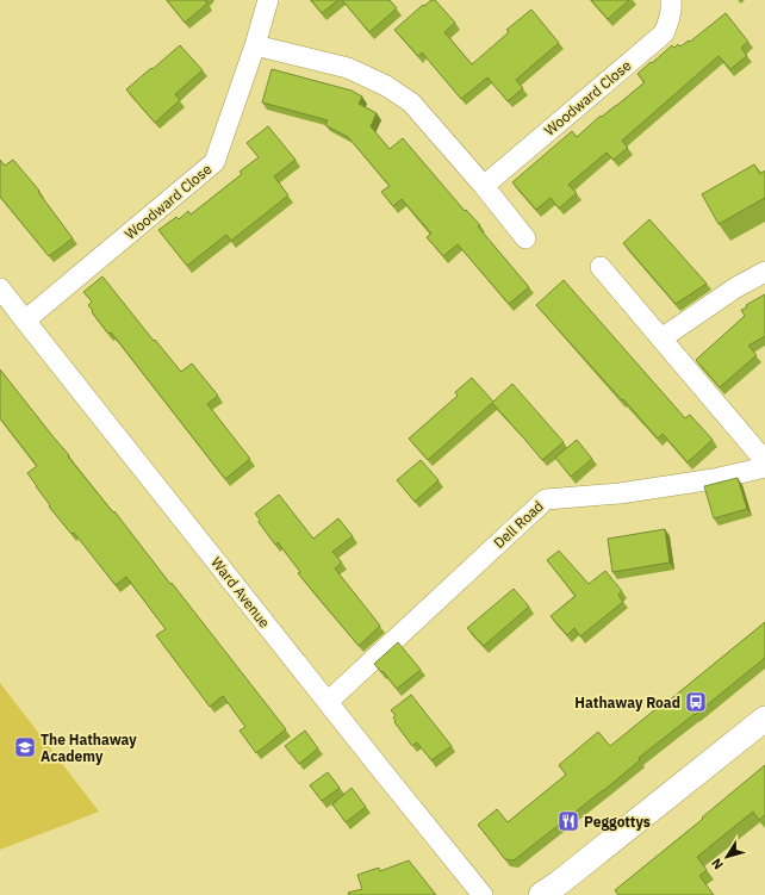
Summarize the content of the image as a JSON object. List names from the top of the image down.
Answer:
{
  "streets": {
    "street": ["Woodward Close", "Dell Road", "Ward Avenue"]
  },
  "crossings": [
    ["Woodward Close", "Ward Avenue"],
    ["Dell Road", "Ward Avenue"]
  ],
  "places": {
    "bus stop": ["Hathaway Road"],
    "school or university": ["The Hathaway Academy"],
    "restaurant": ["Peggottys"]
  },
  "north": "bottom left"
}
